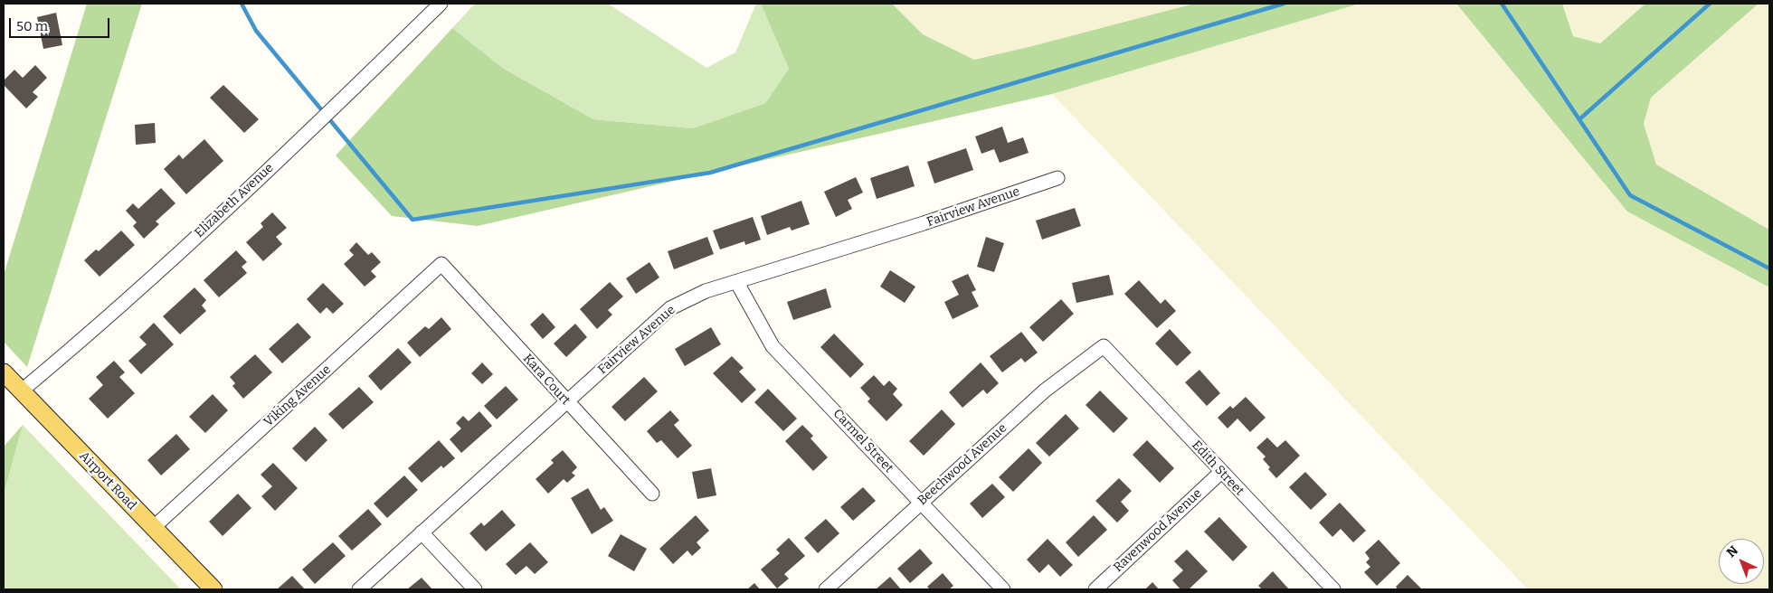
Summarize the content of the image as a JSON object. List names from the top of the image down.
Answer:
{
  "streets": {
    "main road": ["Airport Road"],
    "street": [
      "Elizabeth Avenue",
      "Fairview Avenue",
      "Kara Court",
      "Viking Avenue",
      "Carmel Street",
      "Beechwood Avenue",
      "Edith Street",
      "Ravenwood Avenue"
    ]
  },
  "crossings": [
    ["Elizabeth Avenue", "Airport Road"],
    ["Fairview Avenue", "Kara Court"],
    ["Fairview Avenue", "Carmel Street"],
    ["Kara Court", "Viking Avenue"],
    ["Viking Avenue", "Airport Road"],
    ["Carmel Street", "Beechwood Avenue"],
    ["Beechwood Avenue", "Edith Street"],
    ["Edith Street", "Ravenwood Avenue"]
  ],
  "scale_bar": "50 m",
  "north": "top left"
}
